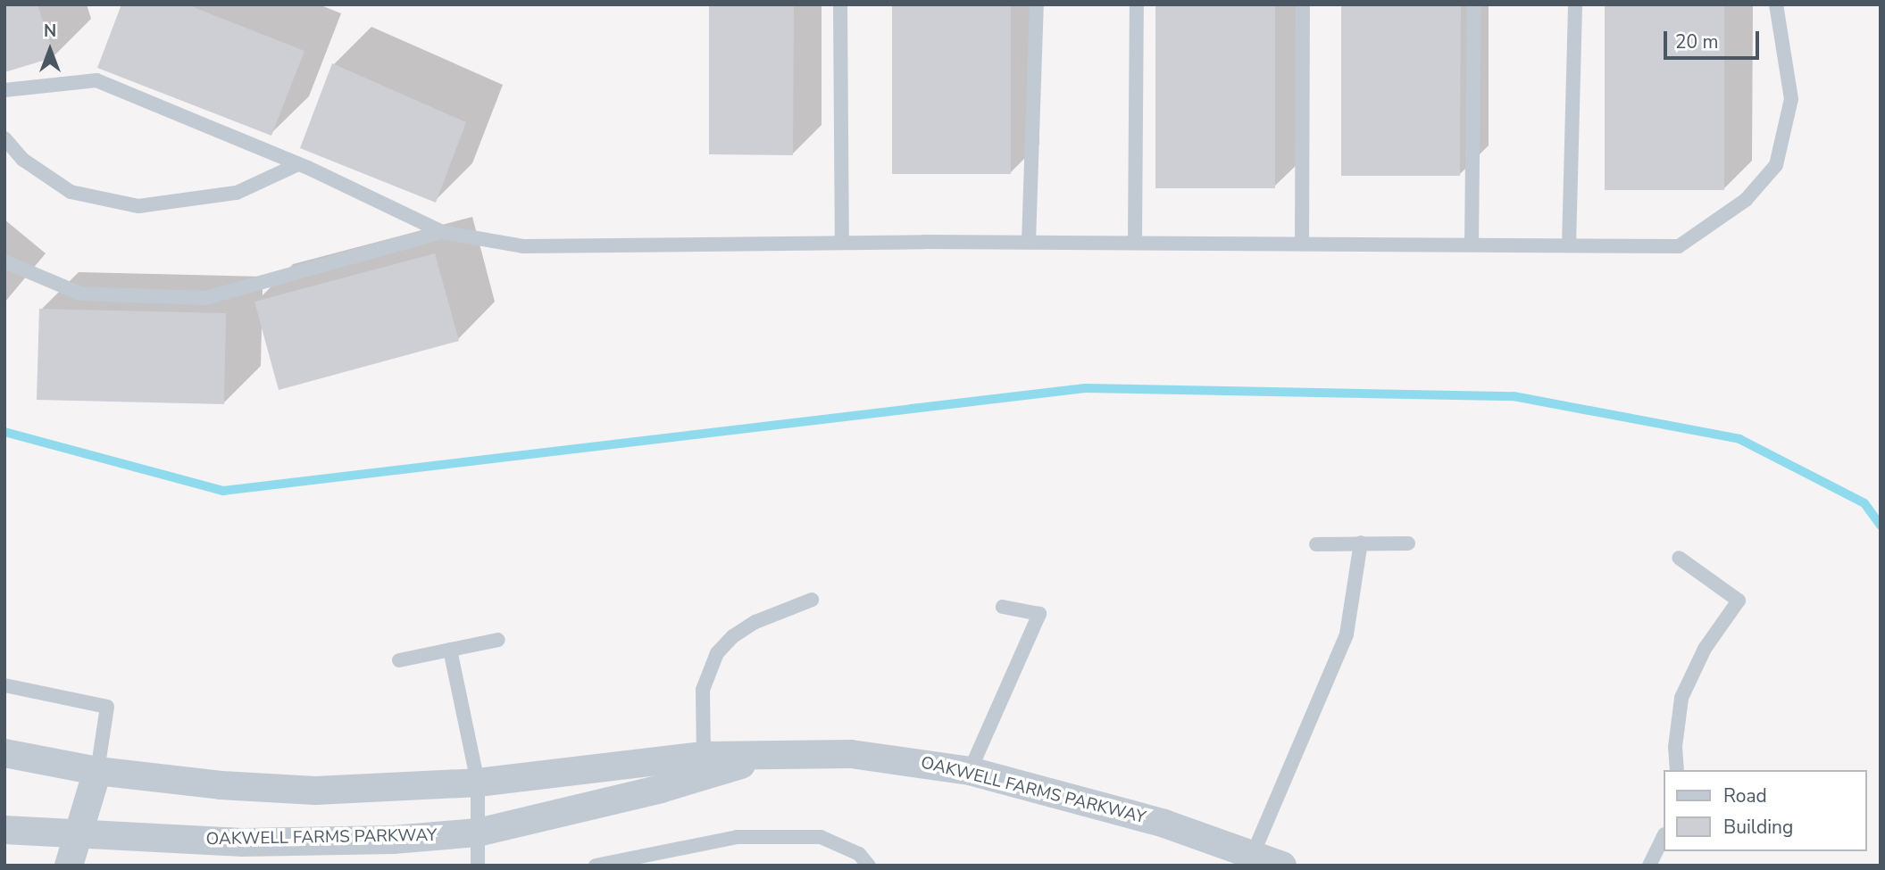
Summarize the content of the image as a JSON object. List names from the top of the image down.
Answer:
{
  "streets": {
    "street": ["OAKWELL FARMS PARKWAY"]
  },
  "legend": ["Road", "Building"],
  "scale_bar": "20 m",
  "north": "top"
}
